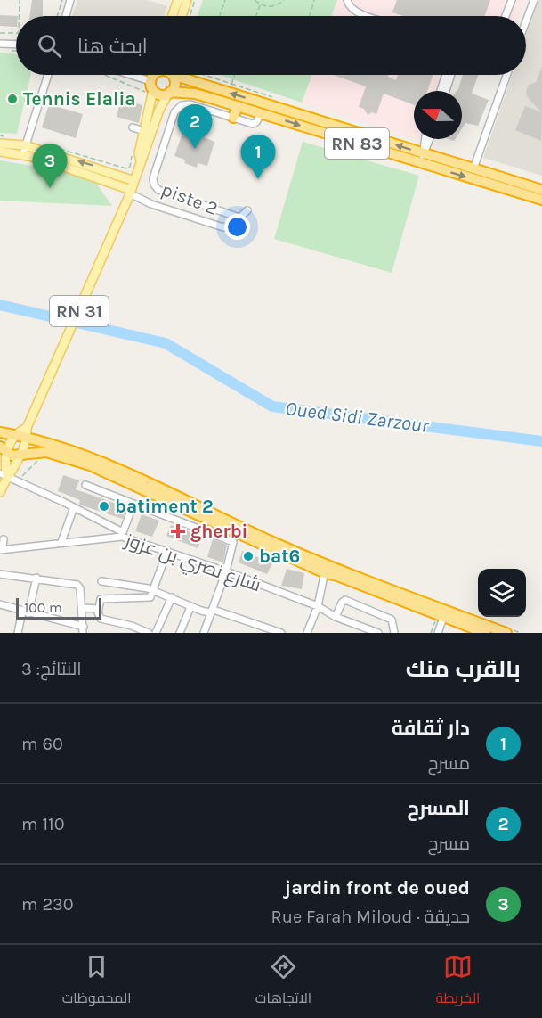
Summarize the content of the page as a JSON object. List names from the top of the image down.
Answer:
{
  "streets": {
    "highway": ["RN 83"],
    "main road": ["RN 31"],
    "street": ["piste 2", "شارع نصري بن عزوز"]
  },
  "crossings": [
    ["RN 83", "piste 2"],
    ["RN 83", "RN 31"]
  ],
  "water": ["Oued Sidi Zarzour"],
  "places": {
    "other": ["Tennis Elalia", "batiment 2", "bat6"],
    "health": ["gherbi"]
  },
  "scale_bar": "100 m",
  "north": "left",
  "page": {
    "search": "ابحث هنا",
    "pins": ["2", "1", "3"],
    "scale": "100 m",
    "heading": ["بالقرب منك", "النتائج: 3"],
    "list": [
      {
        "mark": "1",
        "name": "دار ثقافة",
        "note": "مسرح",
        "value": "60 m"
      },
      {
        "mark": "2",
        "name": "المسرح",
        "note": "مسرح",
        "value": "110 m"
      },
      {
        "mark": "3",
        "name": "jardin front de oued",
        "note": "حديقة · Rue Farah Miloud",
        "value": "230 m"
      }
    ],
    "nav": ["الخريطة", "الاتجاهات", "المحفوظات"]
  }
}
